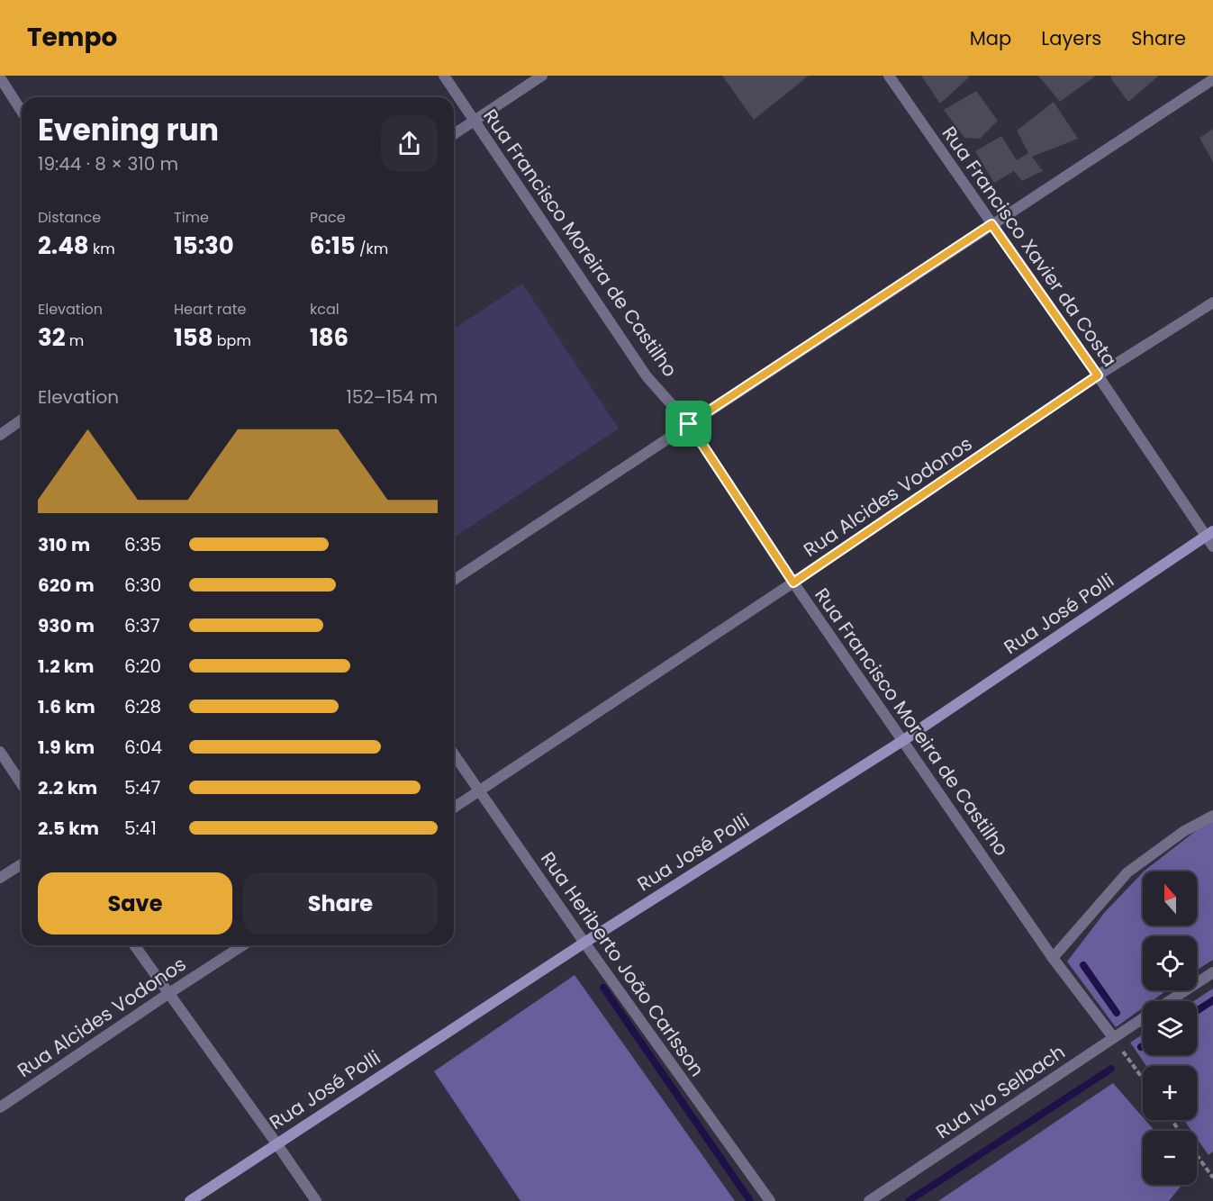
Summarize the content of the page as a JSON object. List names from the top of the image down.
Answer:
{
  "streets": {
    "street": [
      "Rua Francisco Moreira de Castilho",
      "Rua Francisco Xavier da Costa",
      "Rua Alcides Vodonos",
      "Rua José Polli",
      "Rua Heriberto João Carlsson",
      "Rua Ivo Selbach"
    ]
  },
  "crossings": [
    ["Rua Francisco Moreira de Castilho", "Rua Alcides Vodonos"],
    ["Rua Francisco Moreira de Castilho", "Rua José Polli"],
    ["Rua Francisco Moreira de Castilho", "Rua Ivo Selbach"],
    ["Rua Francisco Xavier da Costa", "Rua Alcides Vodonos"],
    ["Rua Francisco Xavier da Costa", "Rua José Polli"],
    ["Rua Alcides Vodonos", "Rua Heriberto João Carlsson"],
    ["Rua José Polli", "Rua Heriberto João Carlsson"]
  ],
  "north": "top",
  "page": {
    "header": "Tempo",
    "nav": ["Map", "Layers", "Share"],
    "heading": ["Evening run", "19:44 · 8 × 310 m"],
    "stats": [
      ["Distance", "2.48 km"],
      ["Time", "15:30"],
      ["Pace", "6:15 /km"],
      ["Elevation", "32 m"],
      ["Heart rate", "158 bpm"],
      ["kcal", "186"]
    ],
    "chart": ["Elevation", "152–154 m"],
    "list": [
      {
        "name": "310 m",
        "note": "6:35"
      },
      {
        "name": "620 m",
        "note": "6:30"
      },
      {
        "name": "930 m",
        "note": "6:37"
      },
      {
        "name": "1.2 km",
        "note": "6:20"
      },
      {
        "name": "1.6 km",
        "note": "6:28"
      },
      {
        "name": "1.9 km",
        "note": "6:04"
      },
      {
        "name": "2.2 km",
        "note": "5:47"
      },
      {
        "name": "2.5 km",
        "note": "5:41"
      }
    ],
    "buttons": ["Save", "Share"],
    "map_buttons": ["+", "−"]
  }
}
